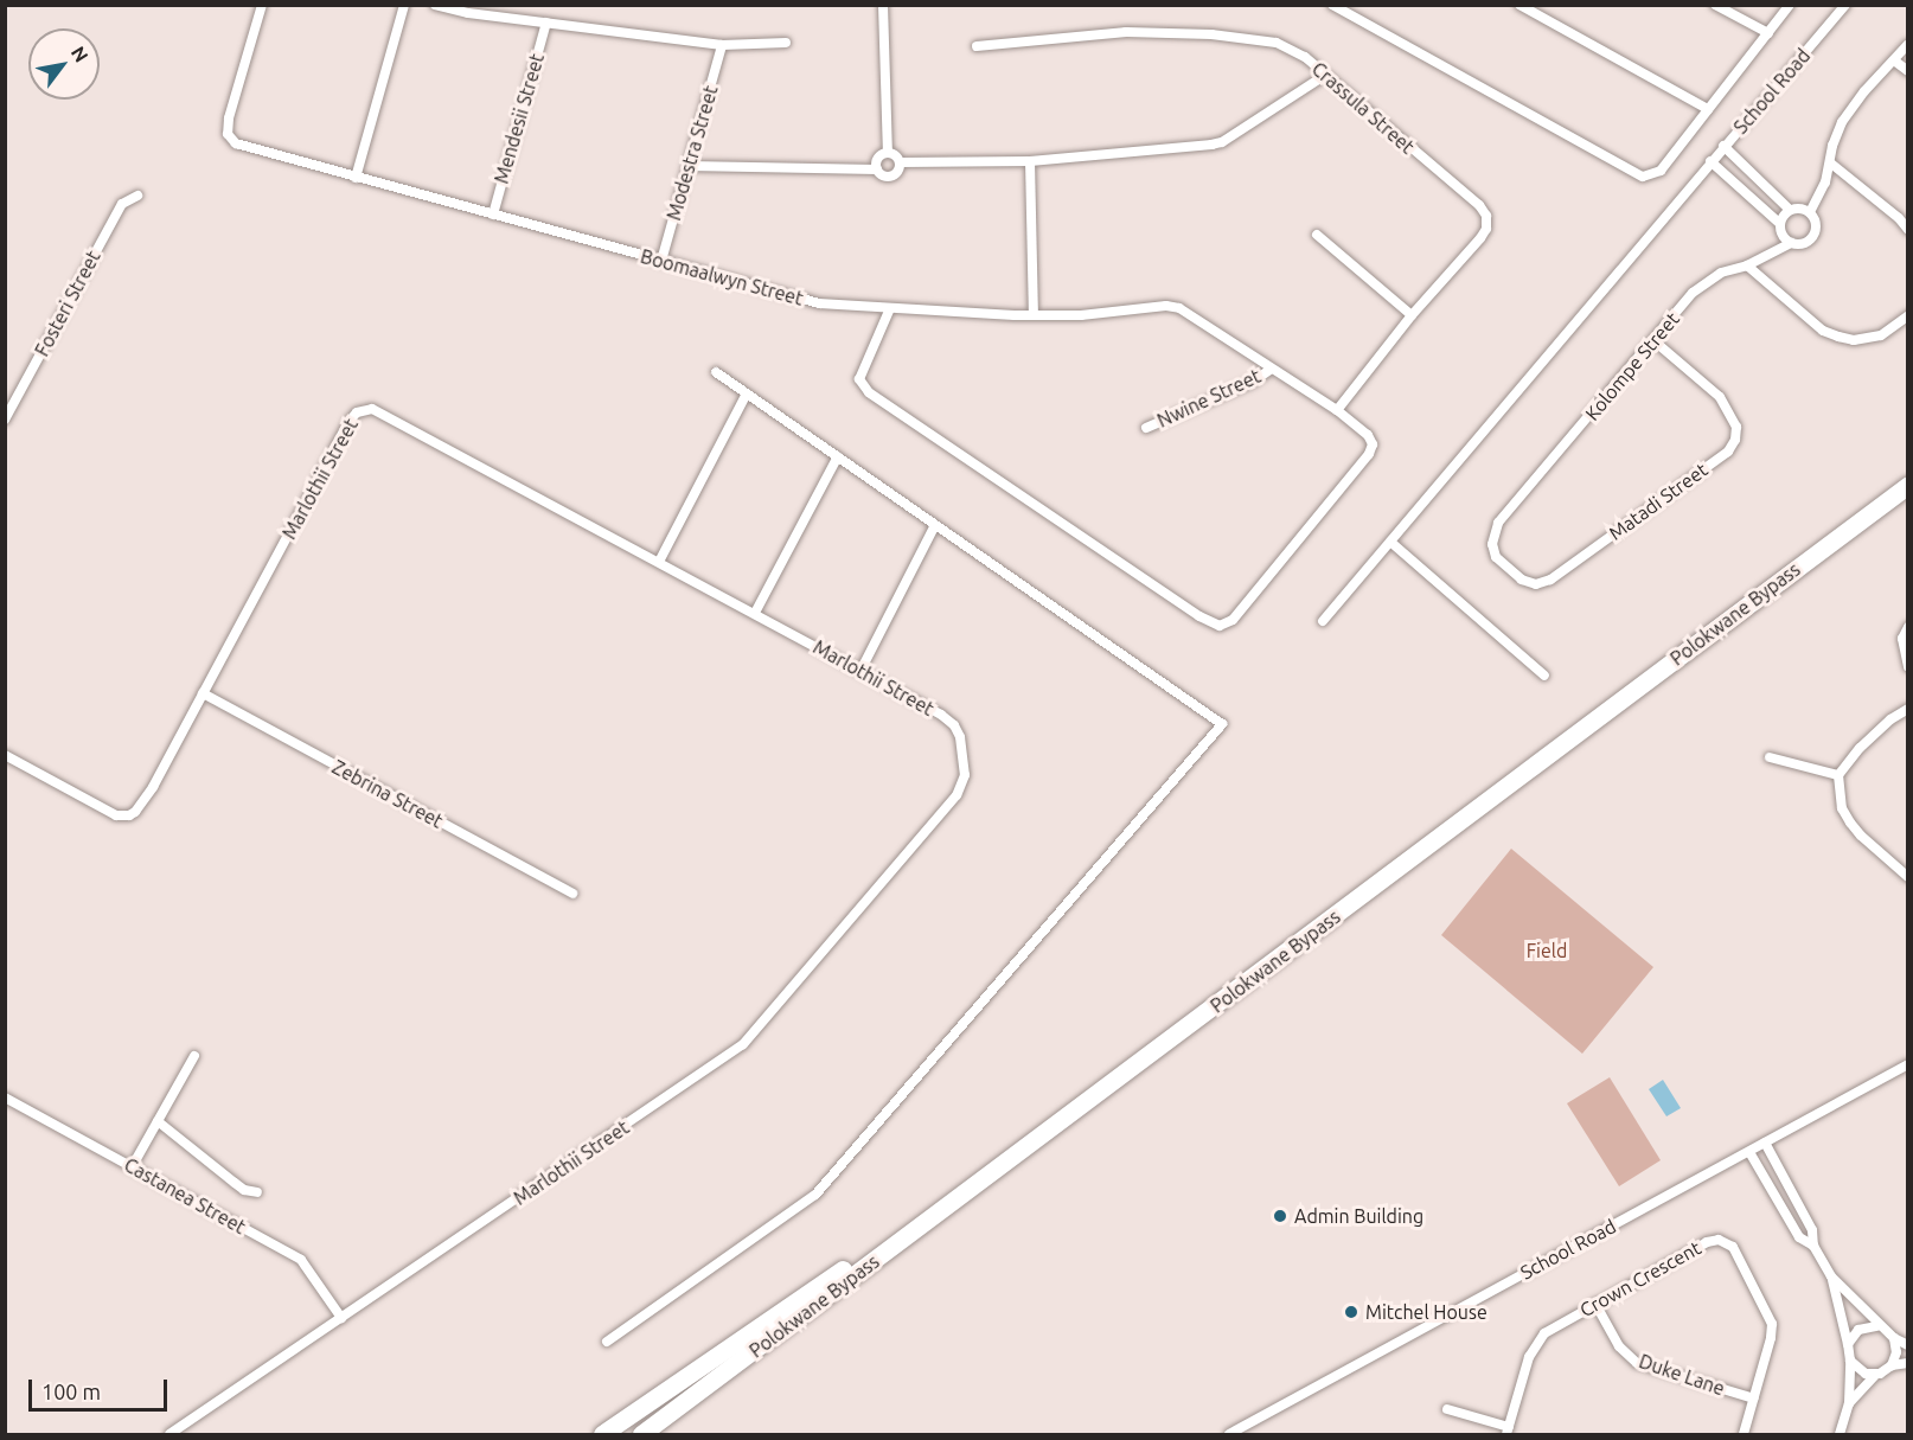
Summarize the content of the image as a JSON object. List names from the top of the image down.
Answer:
{
  "streets": {
    "highway": ["Polokwane Bypass"],
    "street": [
      "School Road",
      "Crassula Street",
      "Mendesii Street",
      "Modestra Street",
      "Boomaalwyn Street",
      "Fosteri Street",
      "Kolompe Street",
      "Nwine Street",
      "Marlothii Street",
      "Matadi Street",
      "Zebrina Street",
      "Castanea Street",
      "Crown Crescent",
      "Duke Lane"
    ]
  },
  "crossings": [
    ["Crassula Street", "Boomaalwyn Street"],
    ["Mendesii Street", "Boomaalwyn Street"],
    ["Modestra Street", "Boomaalwyn Street"],
    ["Boomaalwyn Street", "Nwine Street"],
    ["Kolompe Street", "Matadi Street"],
    ["Marlothii Street", "Zebrina Street"],
    ["Marlothii Street", "Castanea Street"],
    ["Crown Crescent", "Duke Lane"]
  ],
  "parks": ["Field"],
  "places": ["Admin Building", "Mitchel House"],
  "scale_bar": "100 m",
  "north": "top right"
}
